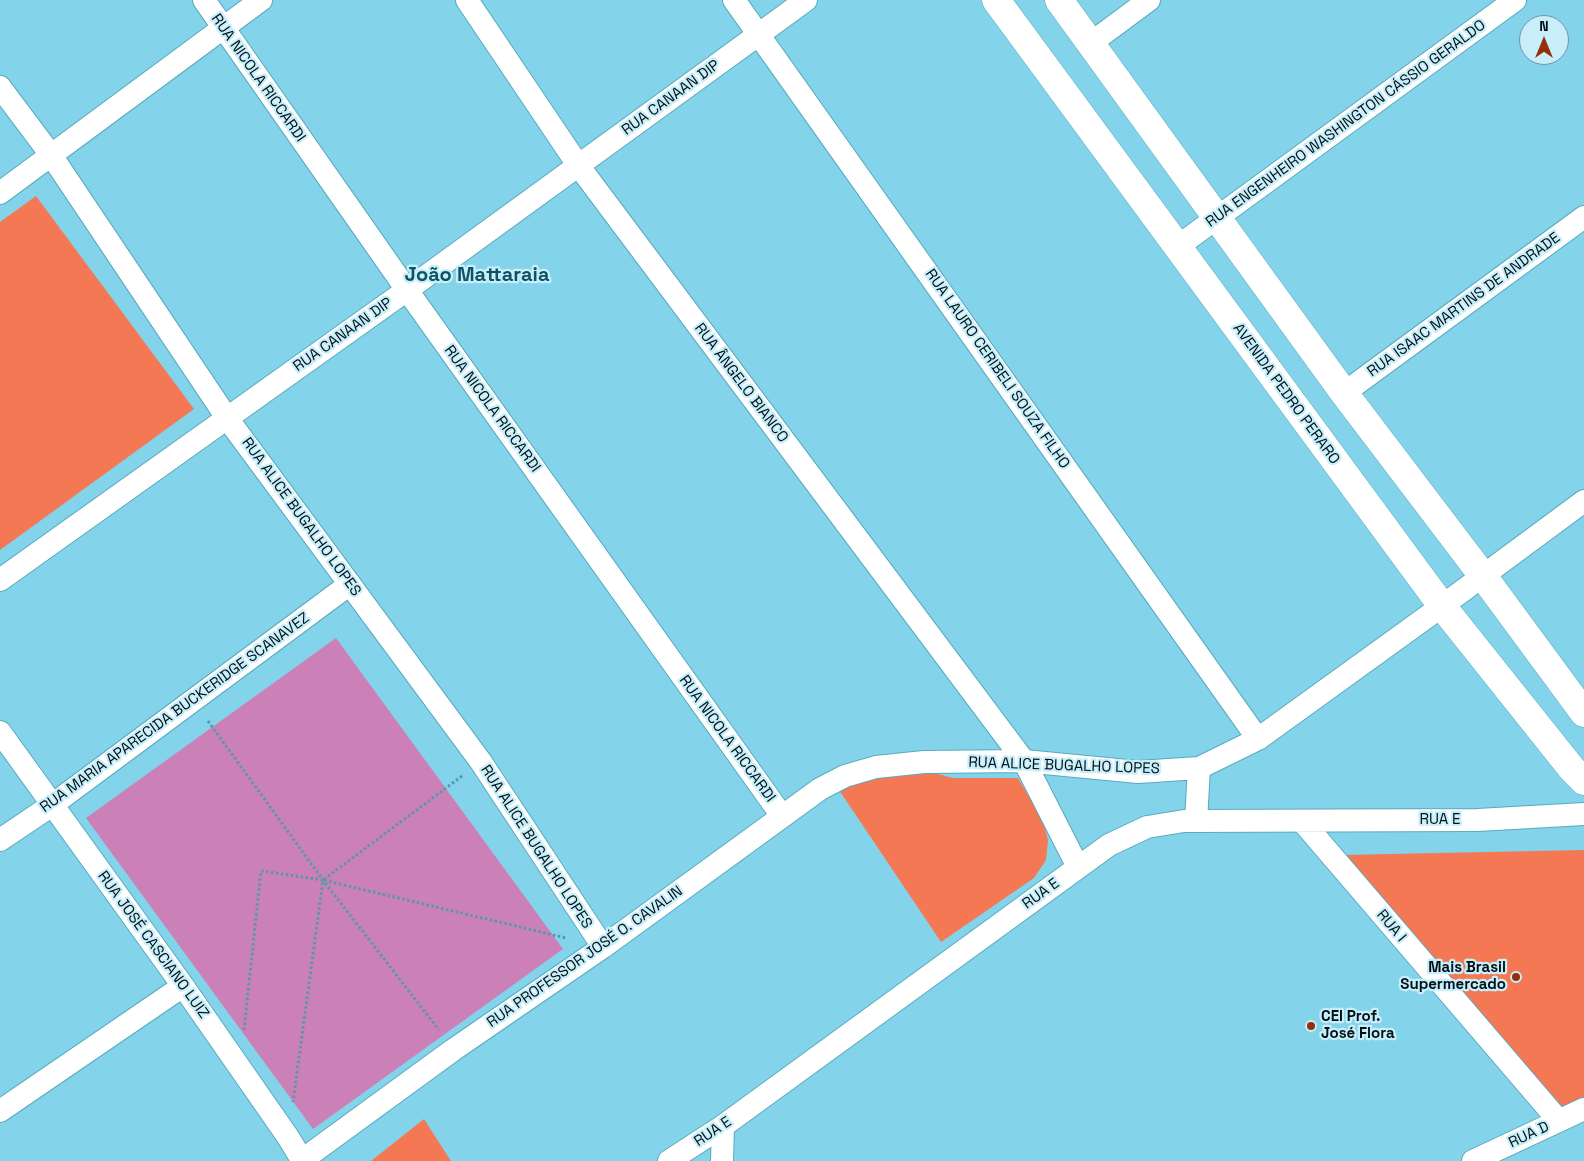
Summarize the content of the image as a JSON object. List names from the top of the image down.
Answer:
{
  "streets": {
    "street": [
      "RUA NICOLA RICCARDI",
      "RUA CANAAN DIP",
      "RUA ENGENHEIRO WASHINGTON CÁSSIO GERALDO",
      "RUA ISAAC MARTINS DE ANDRADE",
      "RUA LAURO CERIBELI SOUZA FILHO",
      "RUA ÂNGELO BIANCO",
      "AVENIDA PEDRO PERARO",
      "RUA ALICE BUGALHO LOPES",
      "RUA MARIA APARECIDA BUCKERIDGE SCANAVEZ",
      "RUA E",
      "RUA I",
      "RUA JOSÉ CASCIANO LUIZ",
      "RUA PROFESSOR JOSÉ O. CAVALIN",
      "RUA D"
    ]
  },
  "crossings": [
    ["RUA NICOLA RICCARDI", "RUA CANAAN DIP"],
    ["RUA NICOLA RICCARDI", "RUA PROFESSOR JOSÉ O. CAVALIN"],
    ["RUA CANAAN DIP", "RUA LAURO CERIBELI SOUZA FILHO"],
    ["RUA CANAAN DIP", "RUA ÂNGELO BIANCO"],
    ["RUA CANAAN DIP", "RUA ALICE BUGALHO LOPES"],
    ["RUA ENGENHEIRO WASHINGTON CÁSSIO GERALDO", "AVENIDA PEDRO PERARO"],
    ["RUA LAURO CERIBELI SOUZA FILHO", "RUA ALICE BUGALHO LOPES"],
    ["RUA ÂNGELO BIANCO", "RUA ALICE BUGALHO LOPES"],
    ["RUA ÂNGELO BIANCO", "RUA E"],
    ["AVENIDA PEDRO PERARO", "RUA ALICE BUGALHO LOPES"],
    ["RUA ALICE BUGALHO LOPES", "RUA MARIA APARECIDA BUCKERIDGE SCANAVEZ"],
    ["RUA ALICE BUGALHO LOPES", "RUA PROFESSOR JOSÉ O. CAVALIN"],
    ["RUA MARIA APARECIDA BUCKERIDGE SCANAVEZ", "RUA JOSÉ CASCIANO LUIZ"],
    ["RUA E", "RUA I"],
    ["RUA I", "RUA D"],
    ["RUA JOSÉ CASCIANO LUIZ", "RUA PROFESSOR JOSÉ O. CAVALIN"]
  ],
  "districts": ["João Mattaraia"],
  "places": ["Mais Brasil Supermercado", "CEI Prof. José Flora"],
  "north": "top"
}
